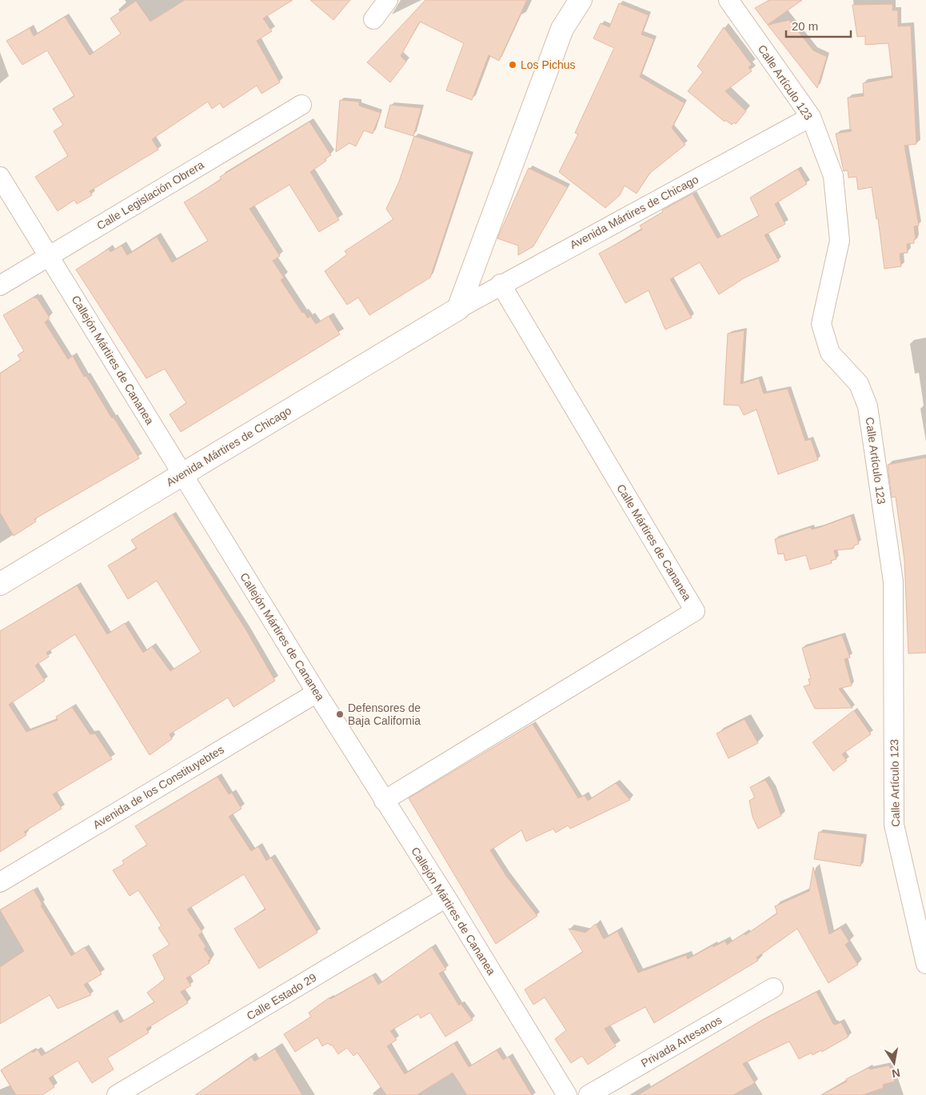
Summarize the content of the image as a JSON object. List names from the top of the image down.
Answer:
{
  "streets": {
    "street": [
      "Calle Artículo 123",
      "Calle Legislación Obrera",
      "Avenida Mártires de Chicago",
      "Callejón Mártires de Cananea",
      "Calle Mártires de Cananea",
      "Avenida de los Constituyebtes",
      "Calle Estado 29",
      "Privada Artesanos"
    ]
  },
  "crossings": [
    ["Calle Artículo 123", "Avenida Mártires de Chicago"],
    ["Calle Legislación Obrera", "Callejón Mártires de Cananea"],
    ["Avenida Mártires de Chicago", "Callejón Mártires de Cananea"],
    ["Avenida Mártires de Chicago", "Calle Mártires de Cananea"],
    ["Callejón Mártires de Cananea", "Calle Mártires de Cananea"],
    ["Callejón Mártires de Cananea", "Avenida de los Constituyebtes"],
    ["Callejón Mártires de Cananea", "Calle Estado 29"]
  ],
  "places": ["Los Pichus", "Defensores de Baja California"],
  "scale_bar": "20 m",
  "north": "bottom"
}
